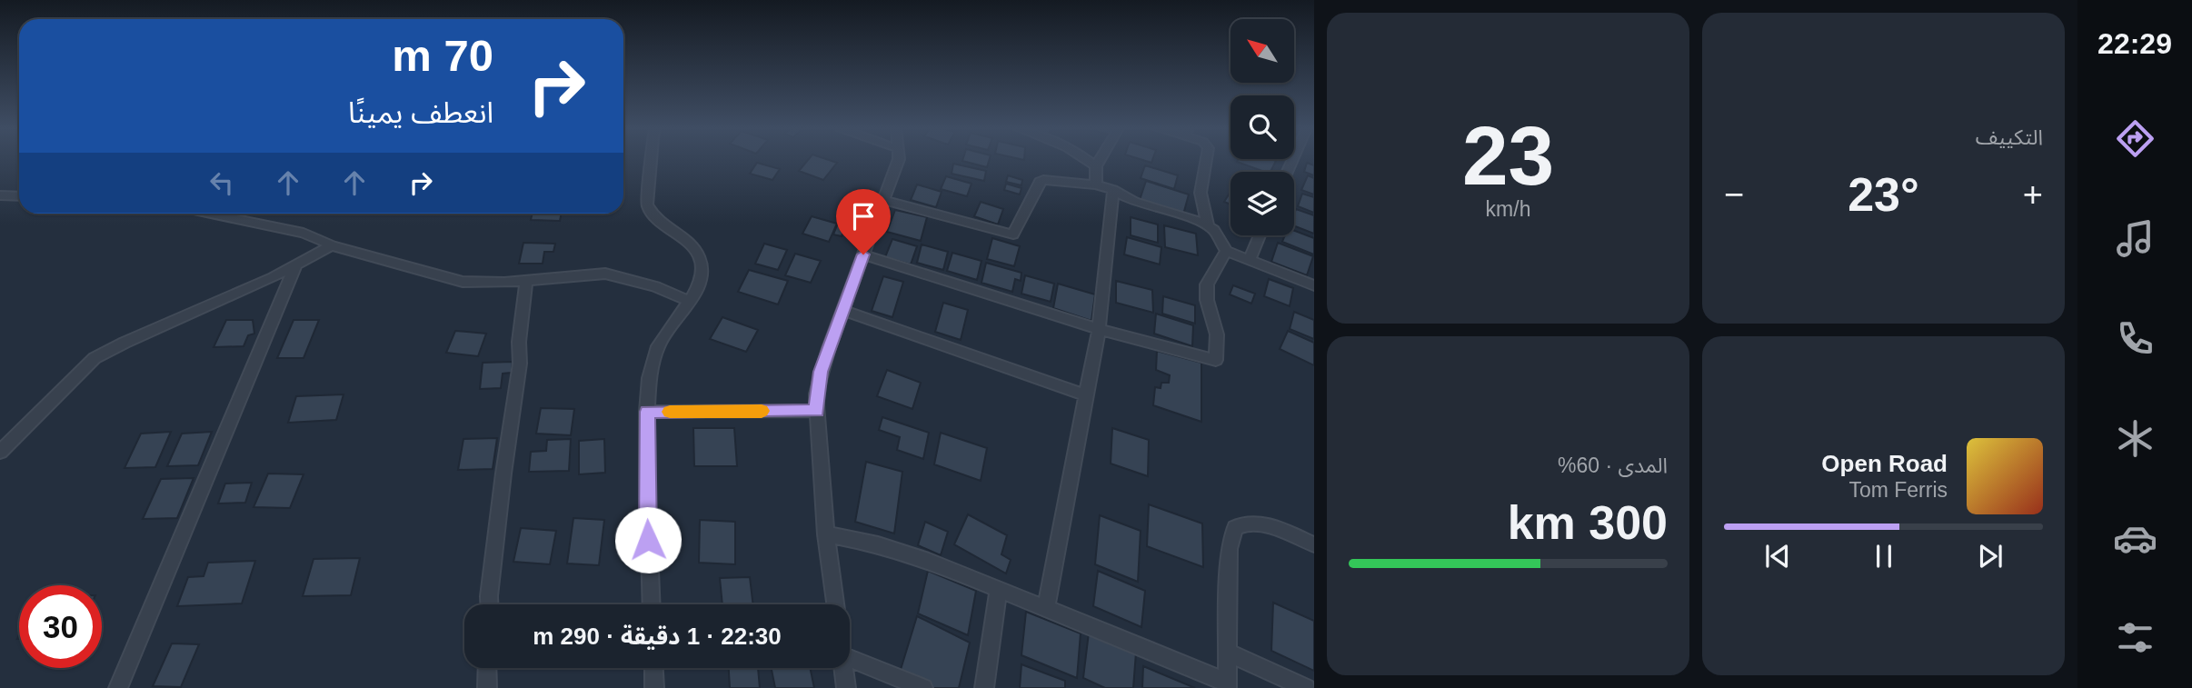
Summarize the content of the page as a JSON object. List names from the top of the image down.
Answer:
{
  "north": "top left",
  "page": {
    "tabs": "22:29",
    "tile": [
      "التكييف",
      ["23", "km/h"],
      ["المدى · 60%", "300 km"]
    ],
    "turn": ["70 m", "انعطف يمينًا"],
    "heat": ["−", "23°", "+"],
    "song": ["Open Road", "Tom Ferris"],
    "limit": "30",
    "trip": "22:30 · 1 دقيقة · 290 m"
  }
}
